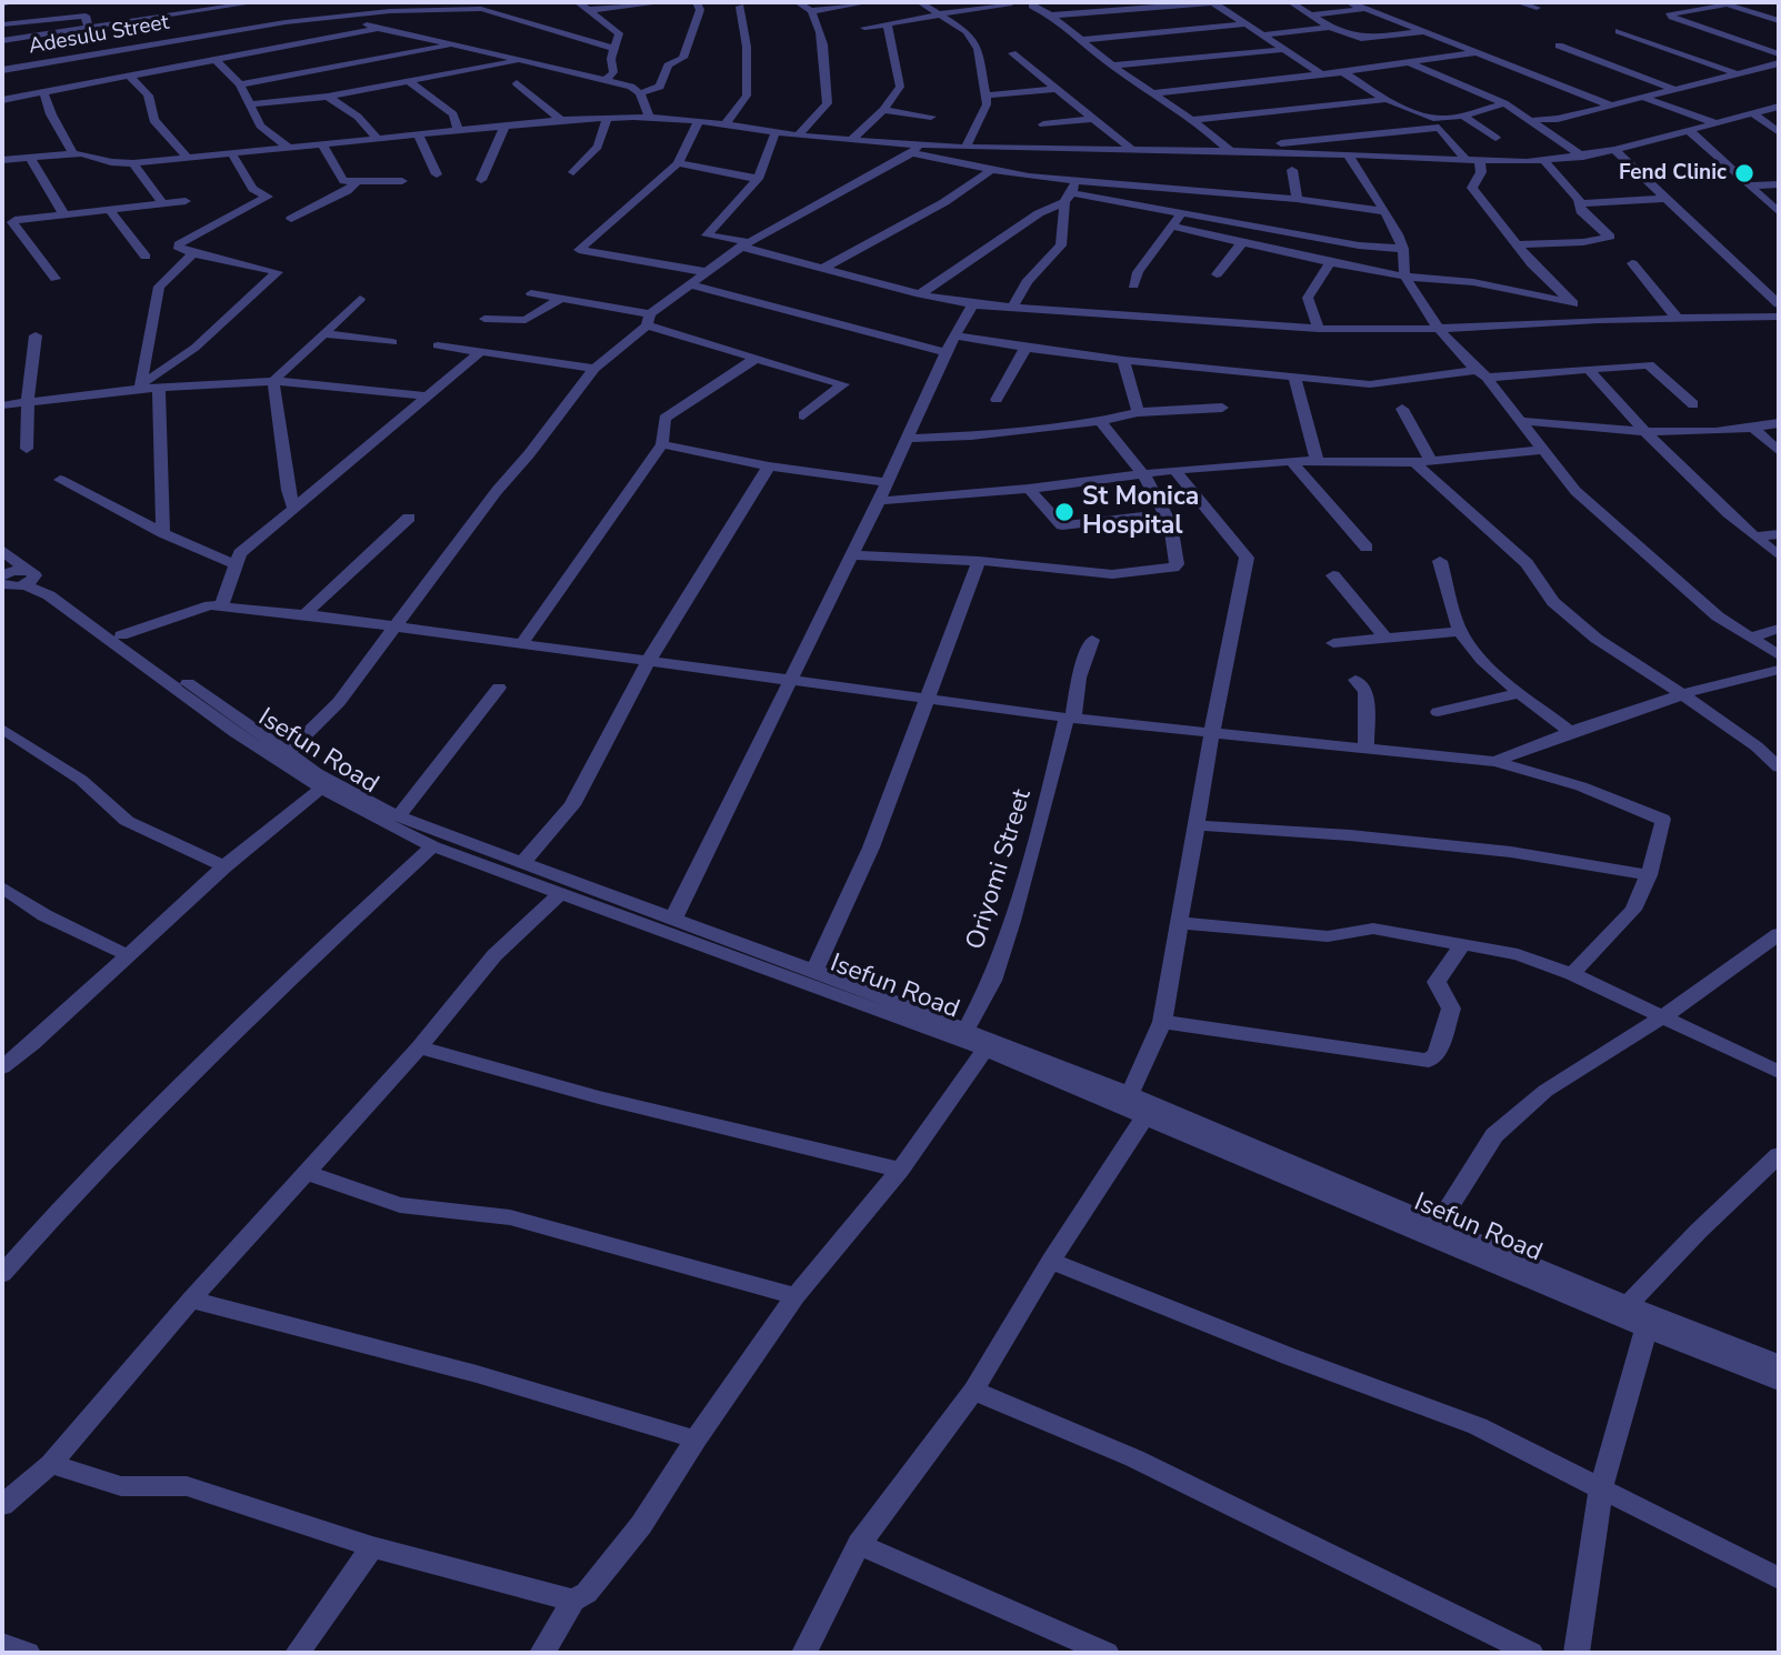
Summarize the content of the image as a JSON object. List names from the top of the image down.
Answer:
{
  "streets": {
    "street": ["Adesulu Street", "Isefun Road", "Oriyomi Street"]
  },
  "crossings": [
    ["Isefun Road", "Oriyomi Street"]
  ],
  "places": ["Fend Clinic", "St Monica Hospital"]
}
